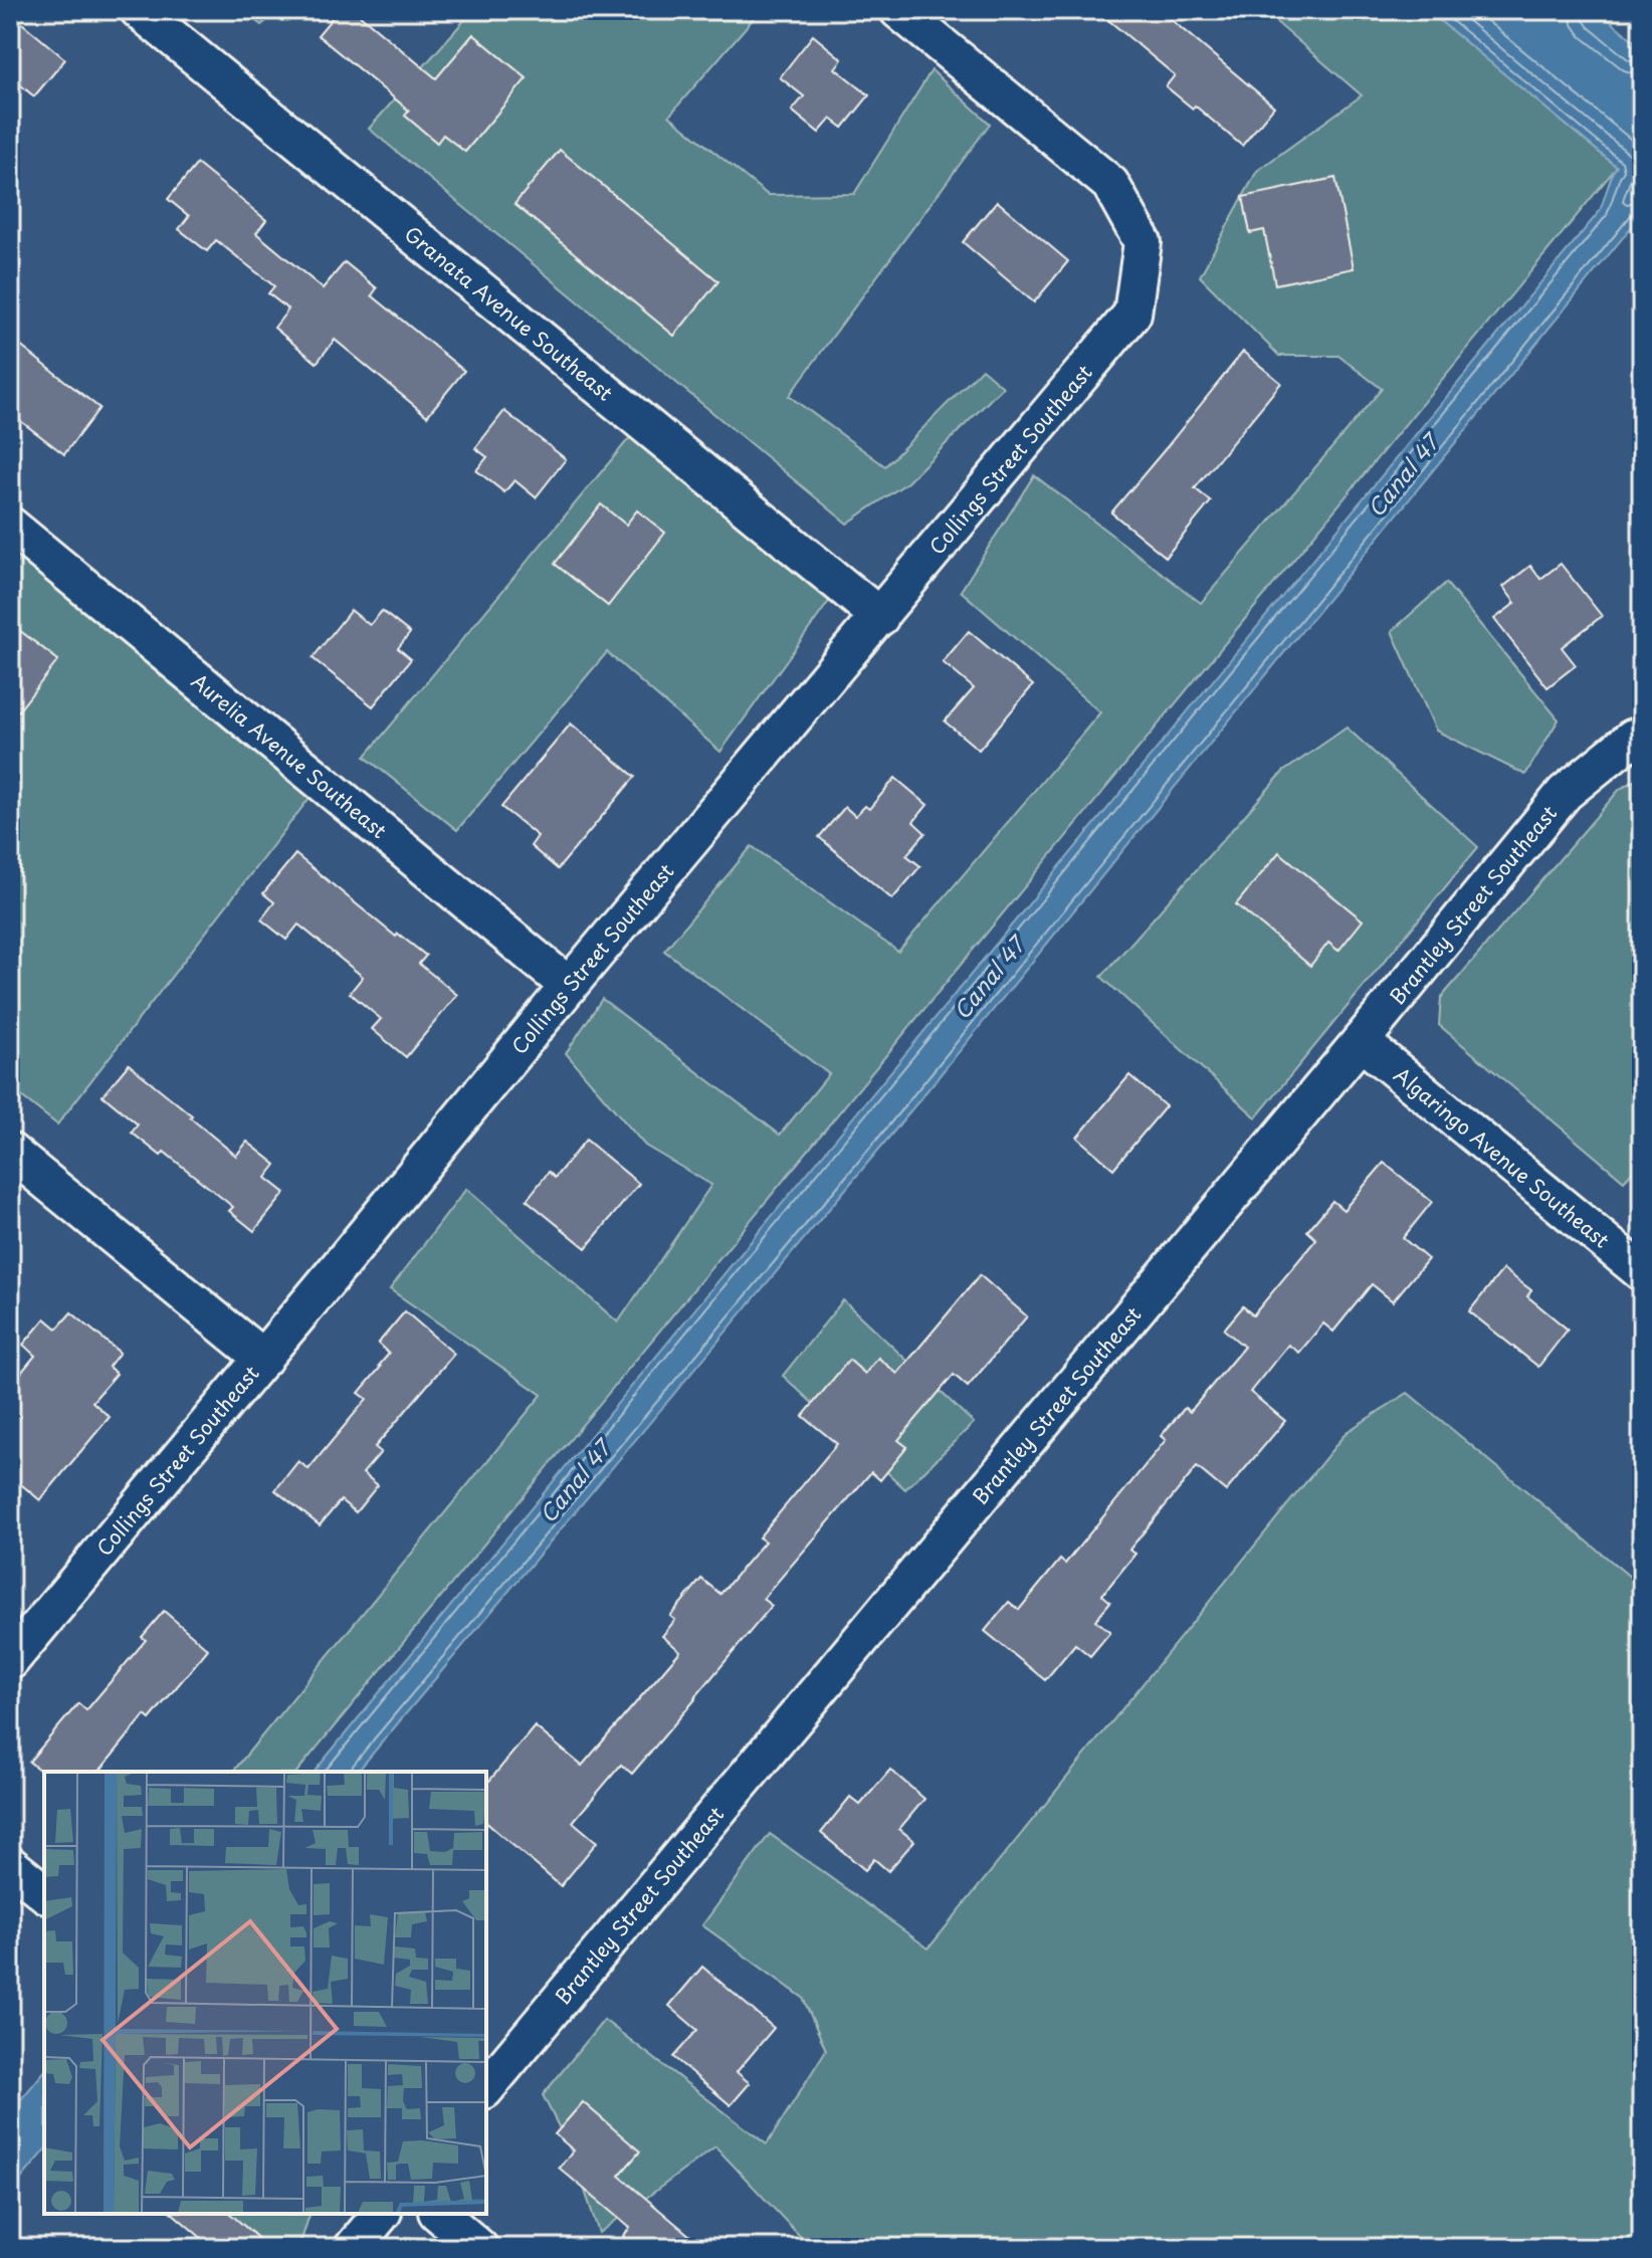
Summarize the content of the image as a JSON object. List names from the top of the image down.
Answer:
{
  "streets": {
    "street": [
      "Granata Avenue Southeast",
      "Collings Street Southeast",
      "Aurelia Avenue Southeast",
      "Brantley Street Southeast",
      "Algaringo Avenue Southeast"
    ]
  },
  "crossings": [
    ["Granata Avenue Southeast", "Collings Street Southeast"],
    ["Collings Street Southeast", "Aurelia Avenue Southeast"],
    ["Brantley Street Southeast", "Algaringo Avenue Southeast"]
  ],
  "water": ["Canal 47"]
}
